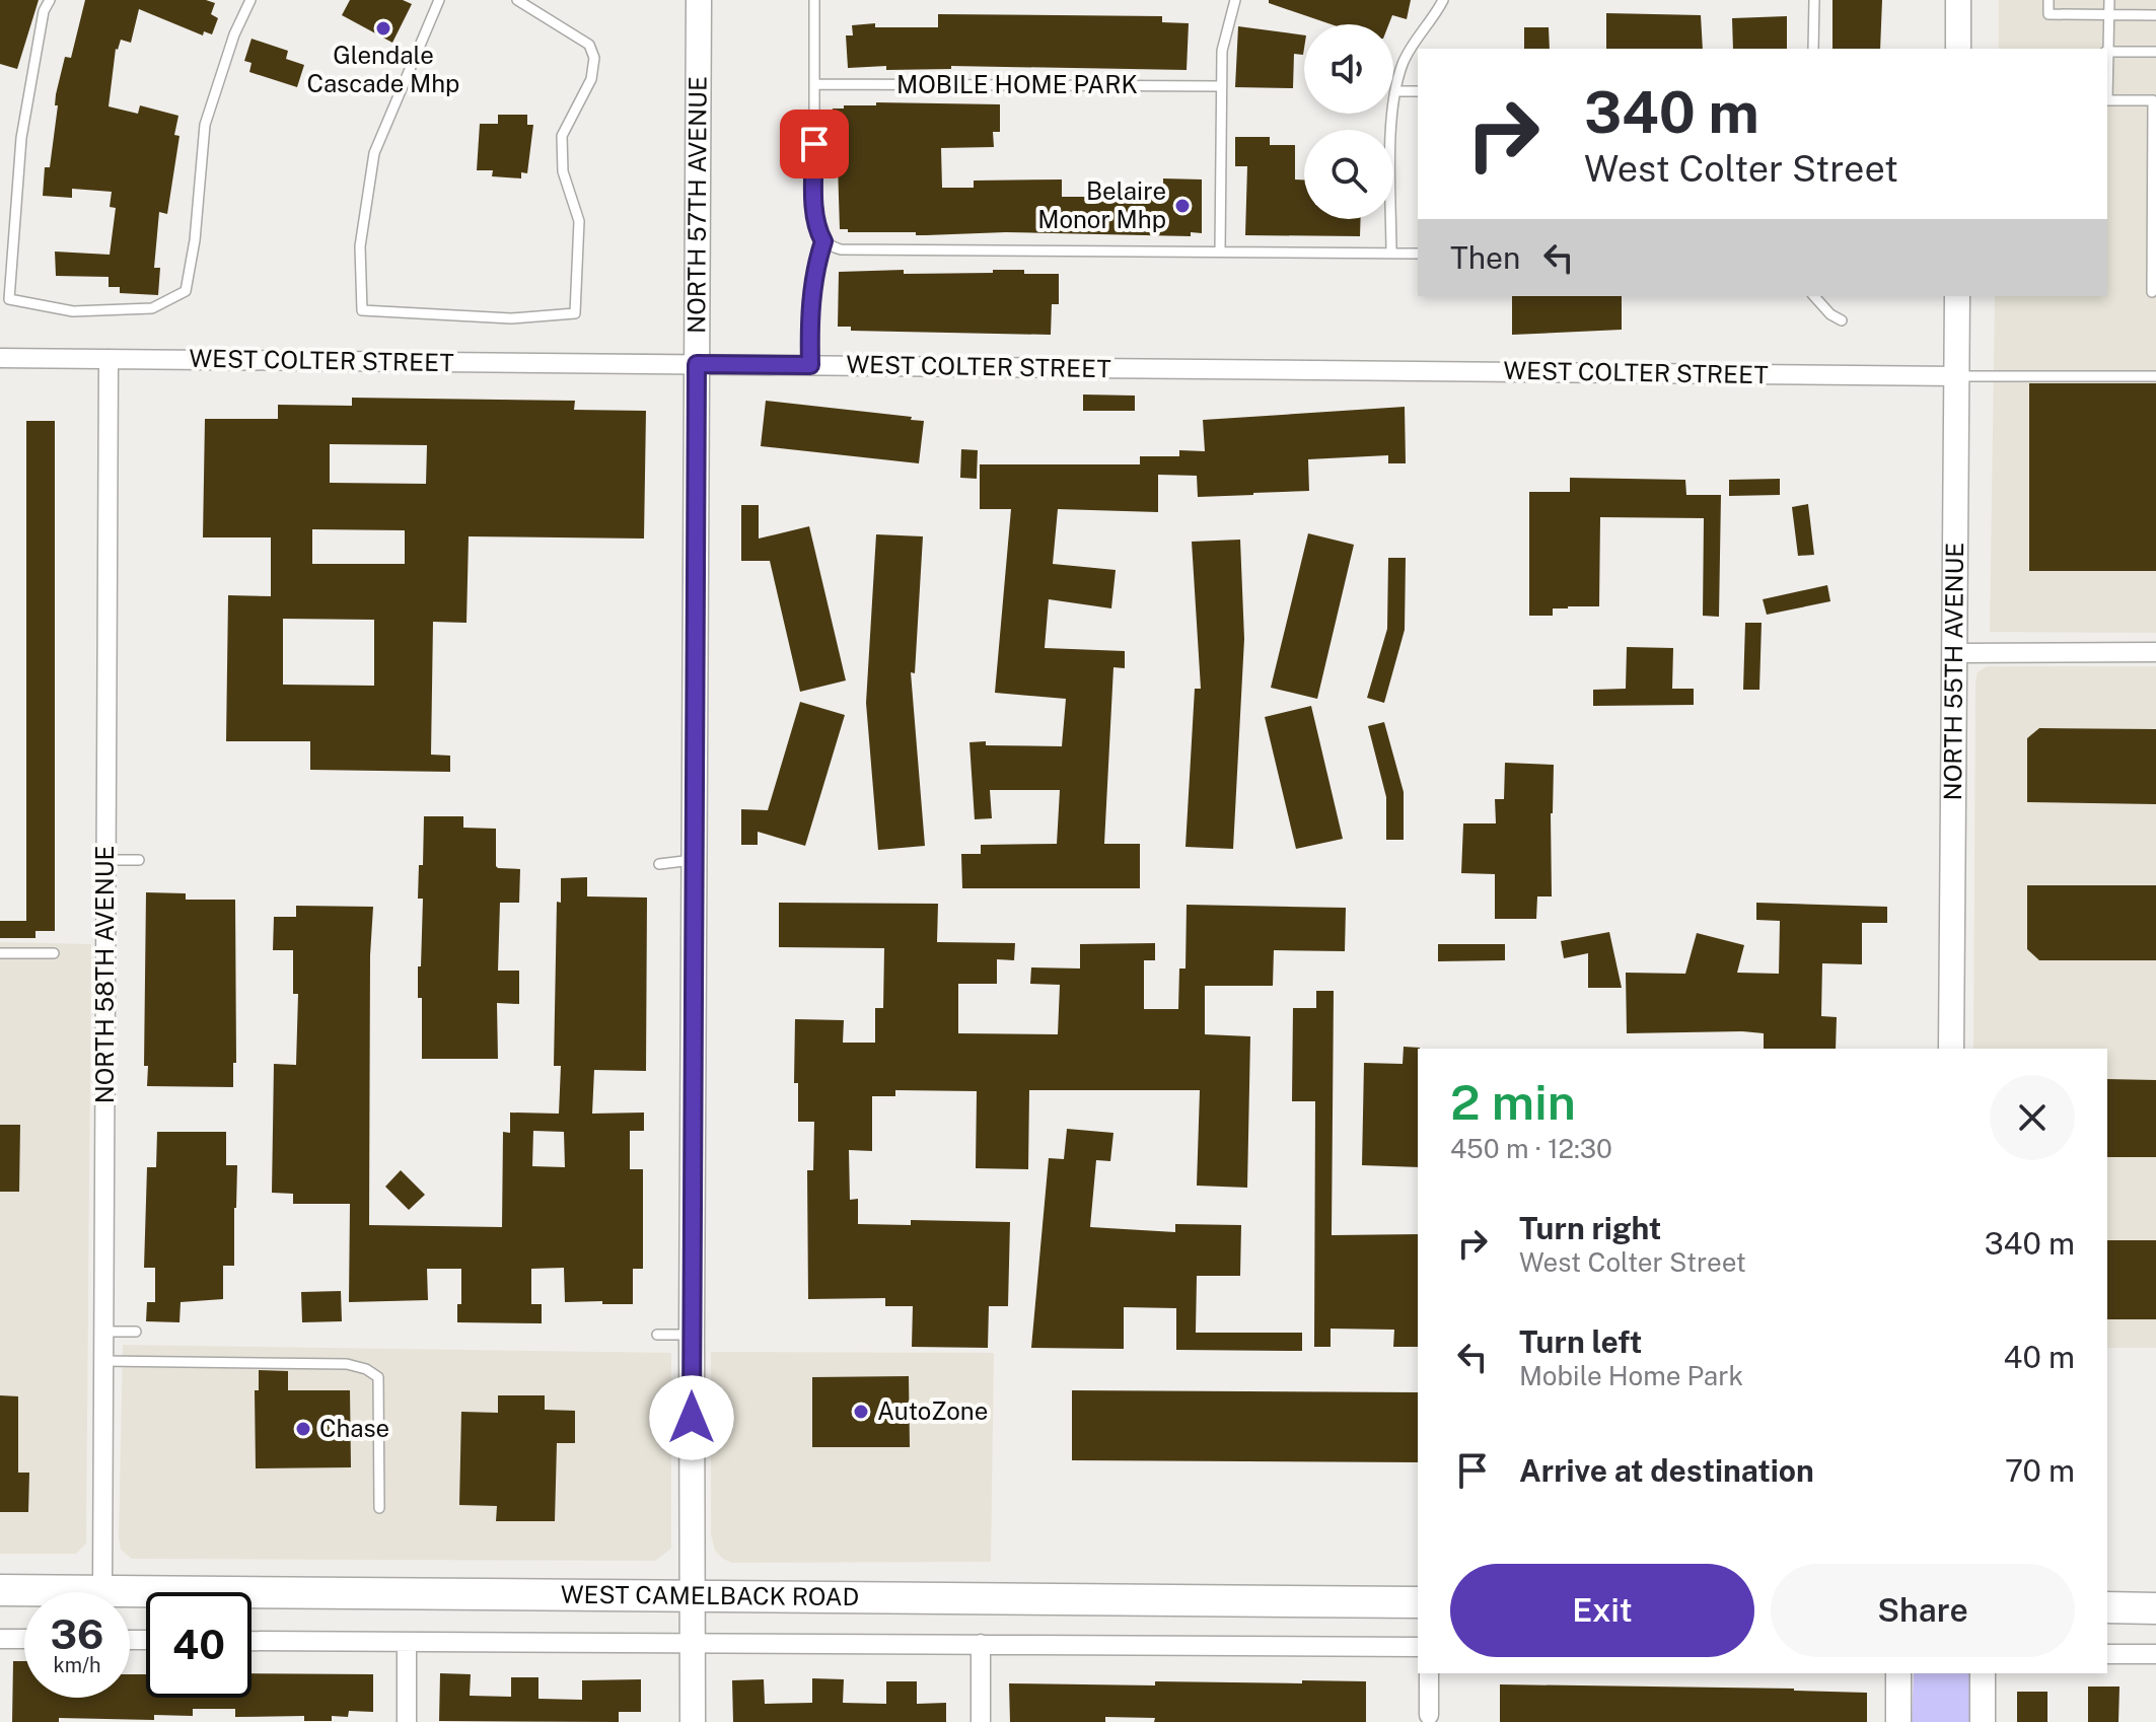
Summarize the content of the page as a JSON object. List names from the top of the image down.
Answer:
{
  "streets": {
    "main road": ["WEST CAMELBACK ROAD"],
    "street": [
      "NORTH 57TH AVENUE",
      "WEST COLTER STREET",
      "NORTH 55TH AVENUE",
      "NORTH 58TH AVENUE"
    ],
    "lane": ["MOBILE HOME PARK"]
  },
  "crossings": [
    ["NORTH 57TH AVENUE", "WEST COLTER STREET"],
    ["NORTH 57TH AVENUE", "WEST CAMELBACK ROAD"],
    ["WEST COLTER STREET", "NORTH 55TH AVENUE"],
    ["WEST COLTER STREET", "NORTH 58TH AVENUE"],
    ["NORTH 58TH AVENUE", "WEST CAMELBACK ROAD"]
  ],
  "places": [
    "Glendale Cascade Mhp",
    "Belaire Monor Mhp",
    "AutoZone",
    "Chase"
  ],
  "page": {
    "turn": ["340 m", "West Colter Street"],
    "then": "Then",
    "heading": ["2 min", "450 m · 12:30"],
    "list": [
      {
        "name": "Turn right",
        "note": "West Colter Street",
        "value": "340 m"
      },
      {
        "name": "Turn left",
        "note": "Mobile Home Park",
        "value": "40 m"
      },
      {
        "name": "Arrive at destination",
        "value": "70 m"
      }
    ],
    "buttons": ["Exit", "Share"],
    "speed": "36 km/h",
    "limit": "40"
  }
}
